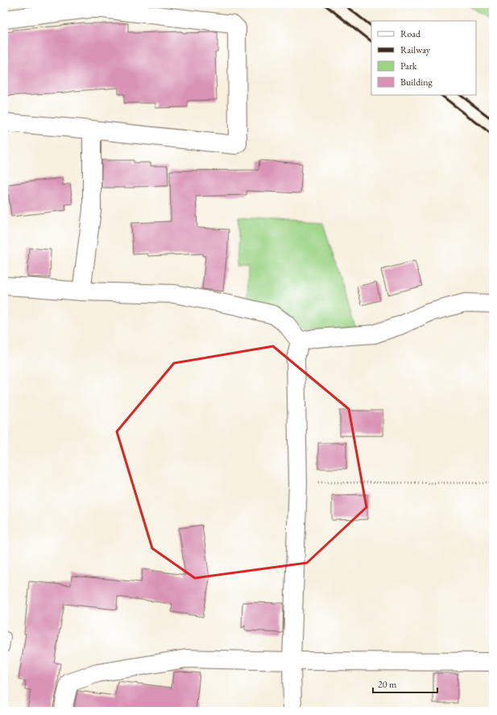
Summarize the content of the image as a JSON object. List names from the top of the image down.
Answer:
{
  "legend": [
    "Road",
    "Railway",
    "Park",
    "Building"
  ],
  "scale_bar": "20 m"
}
